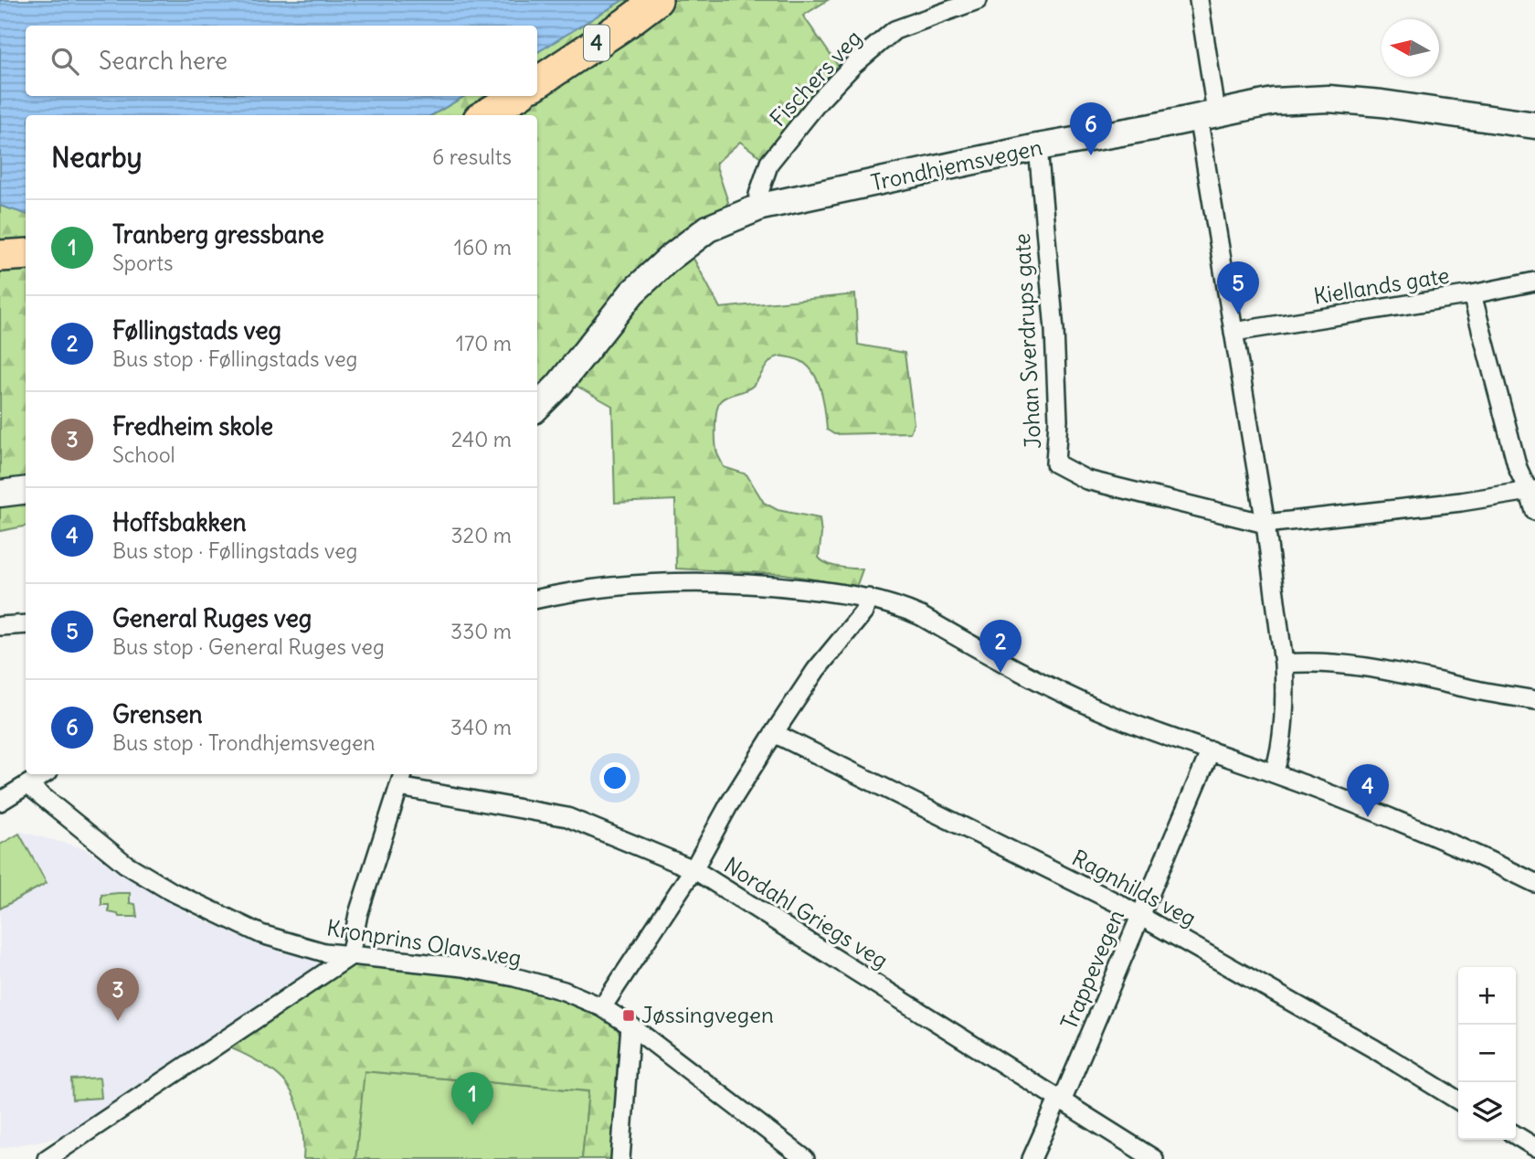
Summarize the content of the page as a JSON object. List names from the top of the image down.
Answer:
{
  "streets": {
    "highway": ["4"],
    "main road": ["Trondhjemsvegen"],
    "street": [
      "Fischers veg",
      "Kiellands gate",
      "Johan Sverdrups gate",
      "Ragnhilds veg",
      "Nordahl Griegs veg",
      "Kronprins Olavs veg",
      "Trappevegen"
    ]
  },
  "crossings": [
    ["Fischers veg", "Trondhjemsvegen"],
    ["Trondhjemsvegen", "Johan Sverdrups gate"],
    ["Ragnhilds veg", "Trappevegen"],
    ["Nordahl Griegs veg", "Trappevegen"]
  ],
  "places": {
    "transit": ["Jøssingvegen"]
  },
  "north": "left",
  "page": {
    "search": "Search here",
    "pins": [
      "6",
      "5",
      "2",
      "4",
      "3",
      "1"
    ],
    "heading": ["Nearby", "6 results"],
    "list": [
      {
        "mark": "1",
        "name": "Tranberg gressbane",
        "note": "Sports",
        "value": "160 m"
      },
      {
        "mark": "2",
        "name": "Føllingstads veg",
        "note": "Bus stop · Føllingstads veg",
        "value": "170 m"
      },
      {
        "mark": "3",
        "name": "Fredheim skole",
        "note": "School",
        "value": "240 m"
      },
      {
        "mark": "4",
        "name": "Hoffsbakken",
        "note": "Bus stop · Føllingstads veg",
        "value": "320 m"
      },
      {
        "mark": "5",
        "name": "General Ruges veg",
        "note": "Bus stop · General Ruges veg",
        "value": "330 m"
      },
      {
        "mark": "6",
        "name": "Grensen",
        "note": "Bus stop · Trondhjemsvegen",
        "value": "340 m"
      }
    ],
    "map_buttons": ["+", "−"]
  }
}
